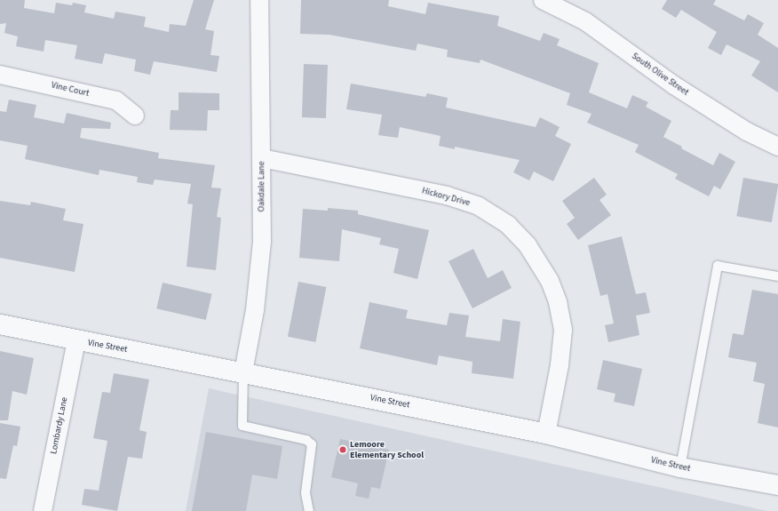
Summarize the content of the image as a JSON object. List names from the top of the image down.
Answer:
{
  "streets": {
    "street": [
      "South Olive Street",
      "Vine Court",
      "Oakdale Lane",
      "Hickory Drive",
      "Vine Street",
      "Lombardy Lane"
    ]
  },
  "crossings": [
    ["Oakdale Lane", "Hickory Drive"],
    ["Oakdale Lane", "Vine Street"],
    ["Hickory Drive", "Vine Street"],
    ["Vine Street", "Lombardy Lane"]
  ],
  "places": ["Lemoore Elementary School"]
}
